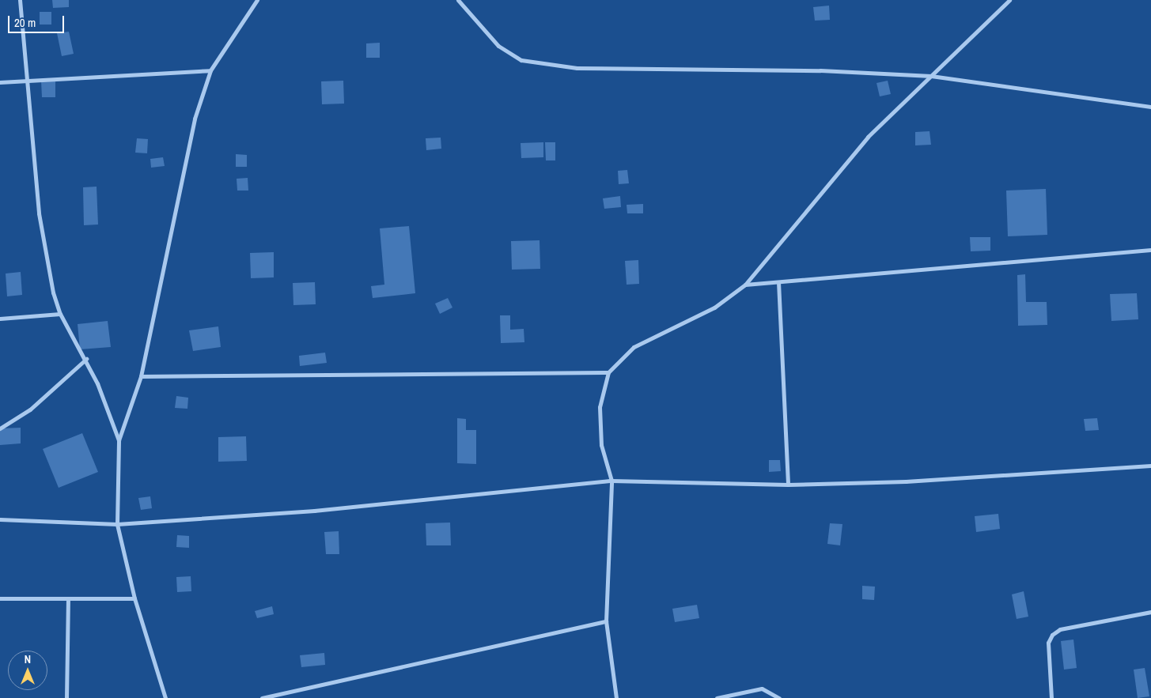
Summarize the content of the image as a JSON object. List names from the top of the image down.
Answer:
{
  "scale_bar": "20 m",
  "north": "top"
}
